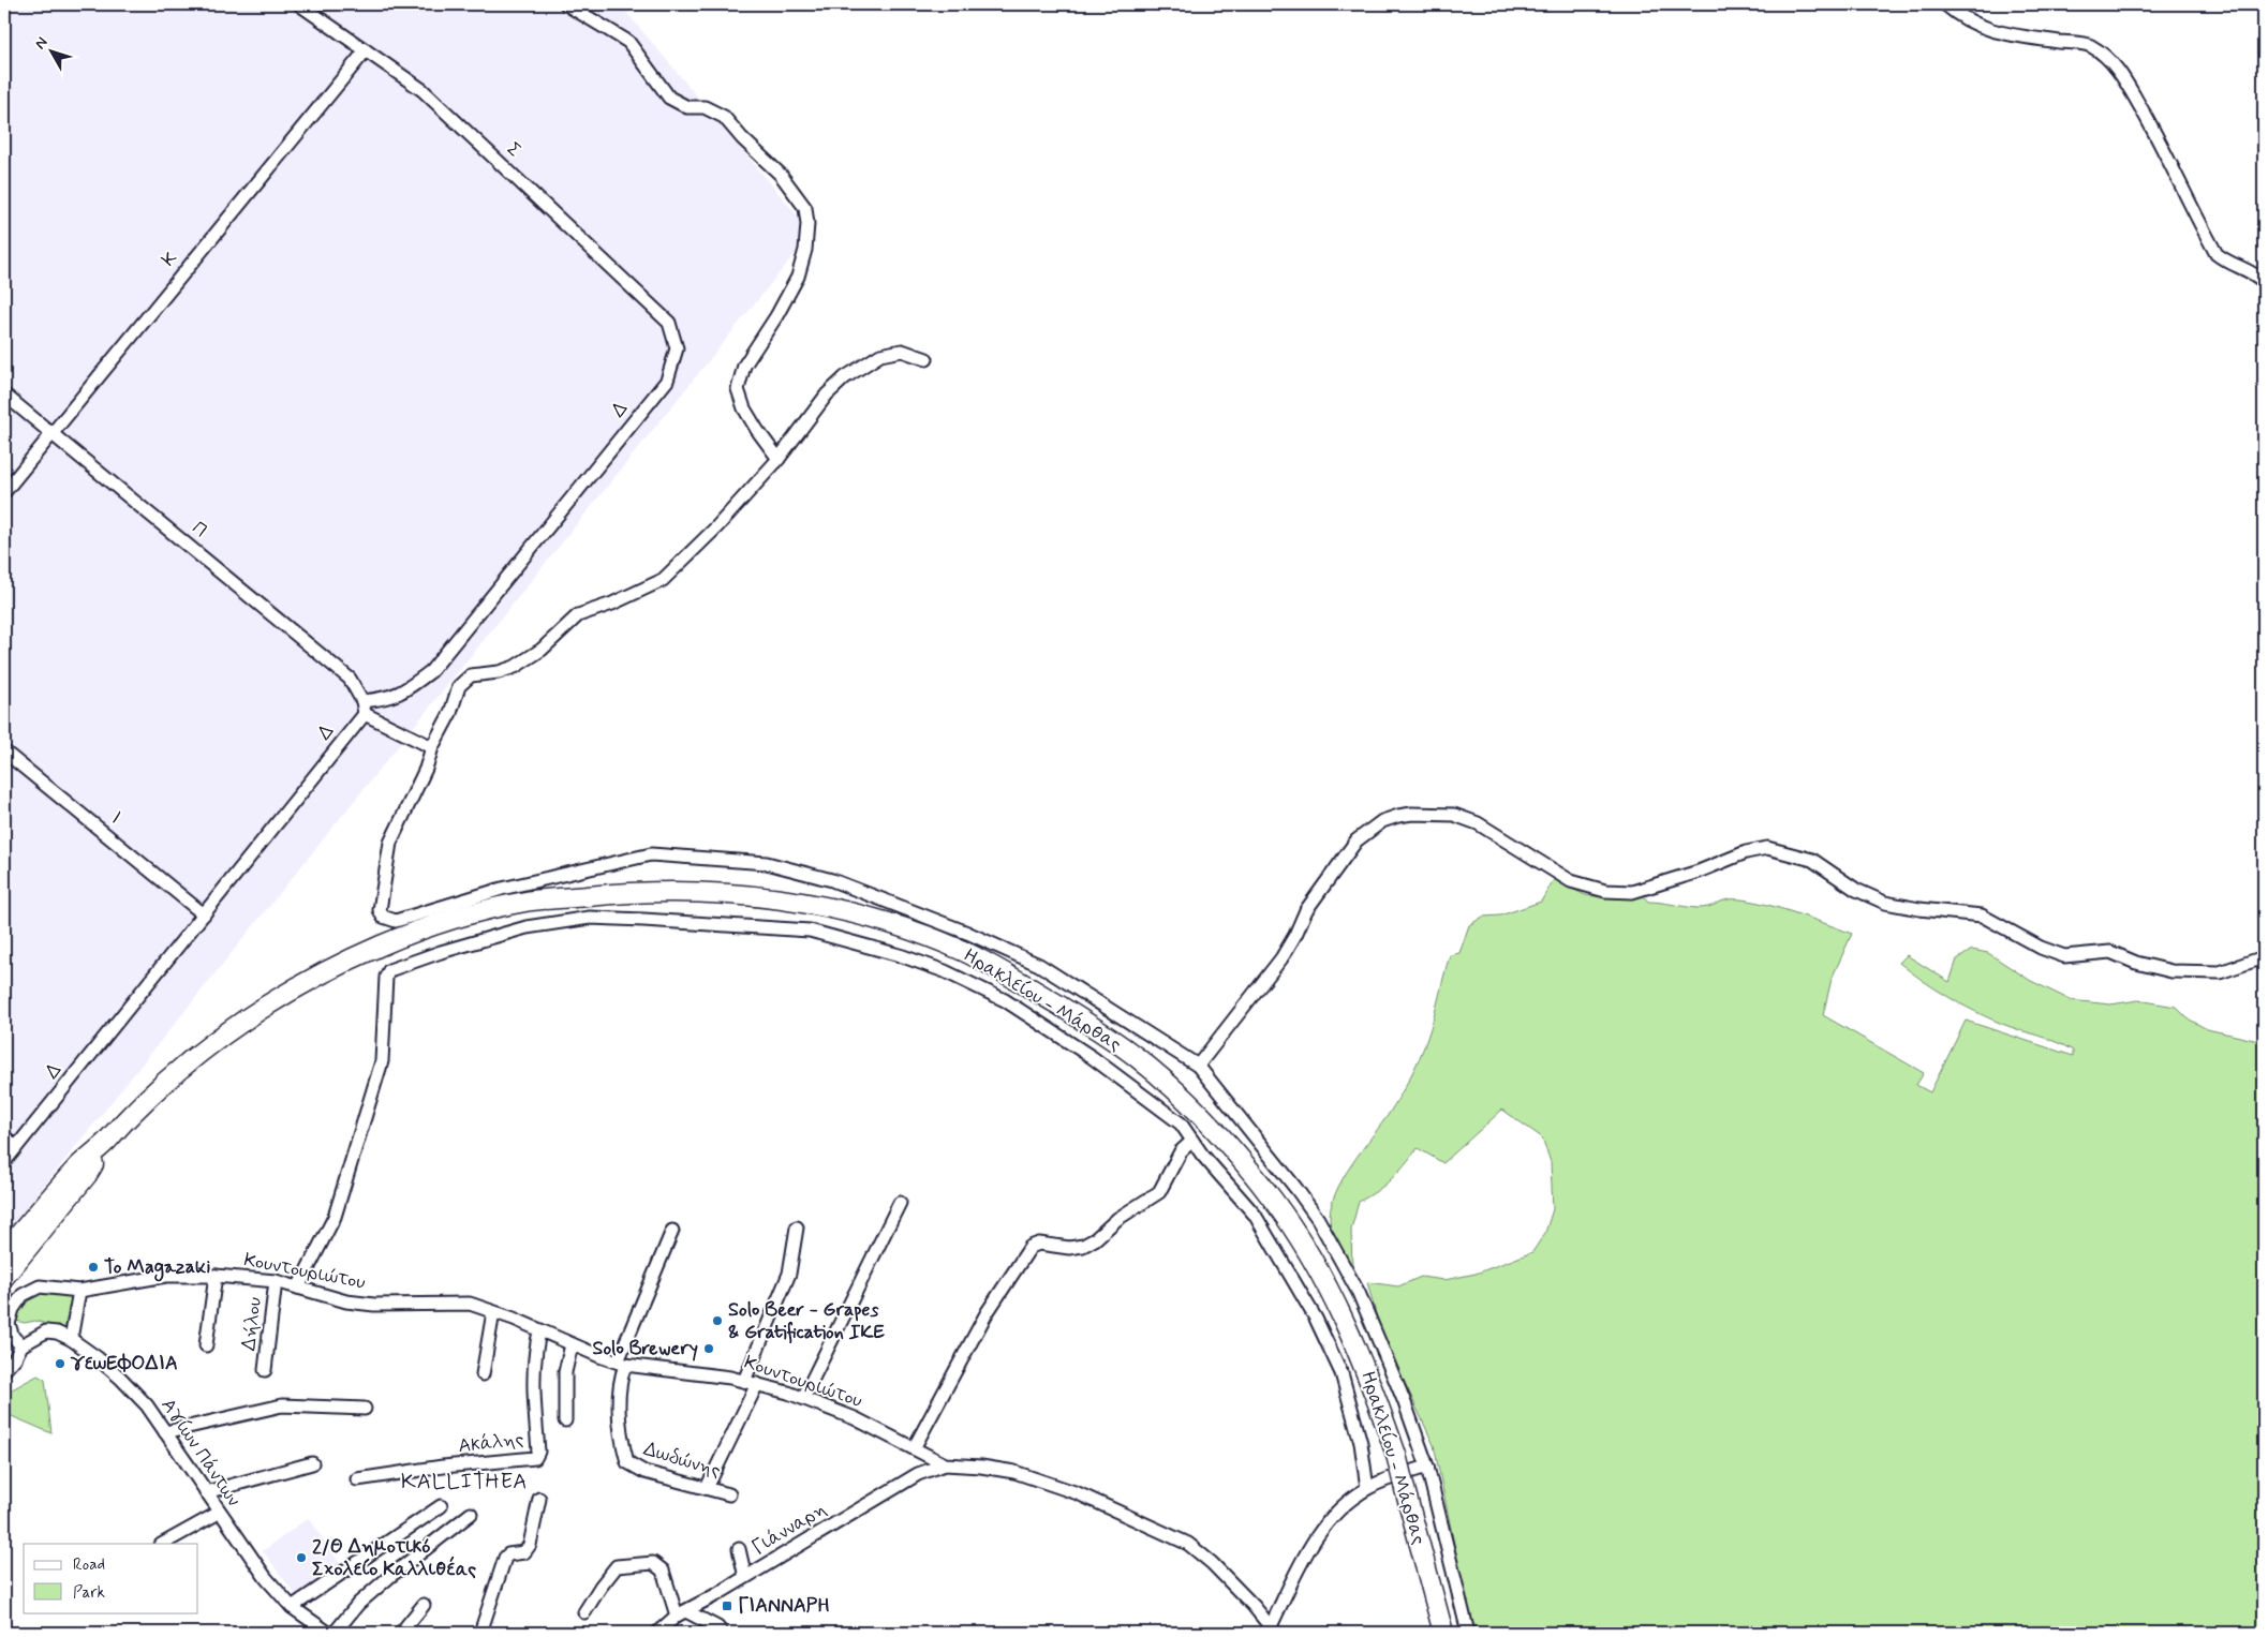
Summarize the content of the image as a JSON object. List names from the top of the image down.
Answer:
{
  "streets": {
    "main road": ["Ηρακλείου - Μάρθας"],
    "street": [
      "Σ",
      "Κ",
      "Δ",
      "Π",
      "Ι",
      "Κουντουριώτου",
      "Δήλου",
      "Ακάλης",
      "Αγίων Πάντων",
      "Δωδώνης",
      "Γιάνναρη"
    ]
  },
  "crossings": [
    ["Σ", "Κ"],
    ["Σ", "Δ"],
    ["Κ", "Π"],
    ["Δ", "Π"],
    ["Δ", "Ι"],
    ["Κουντουριώτου", "Δήλου"],
    ["Κουντουριώτου", "Ακάλης"],
    ["Κουντουριώτου", "Αγίων Πάντων"],
    ["Κουντουριώτου", "Δωδώνης"],
    ["Κουντουριώτου", "Γιάνναρη"]
  ],
  "districts": ["KALLITHEA"],
  "places": {
    "other": [
      "To Magazaki",
      "Solo Beer - Grapes & Gratification IKE",
      "Solo Brewery",
      "γεωΕΦΟΔΙΑ",
      "2/Θ Δημοτικό Σχολείο Καλλιθέας"
    ],
    "transit": ["ΓΙΑΝΝΑΡΗ"]
  },
  "legend": ["Road", "Park"],
  "north": "top left"
}
